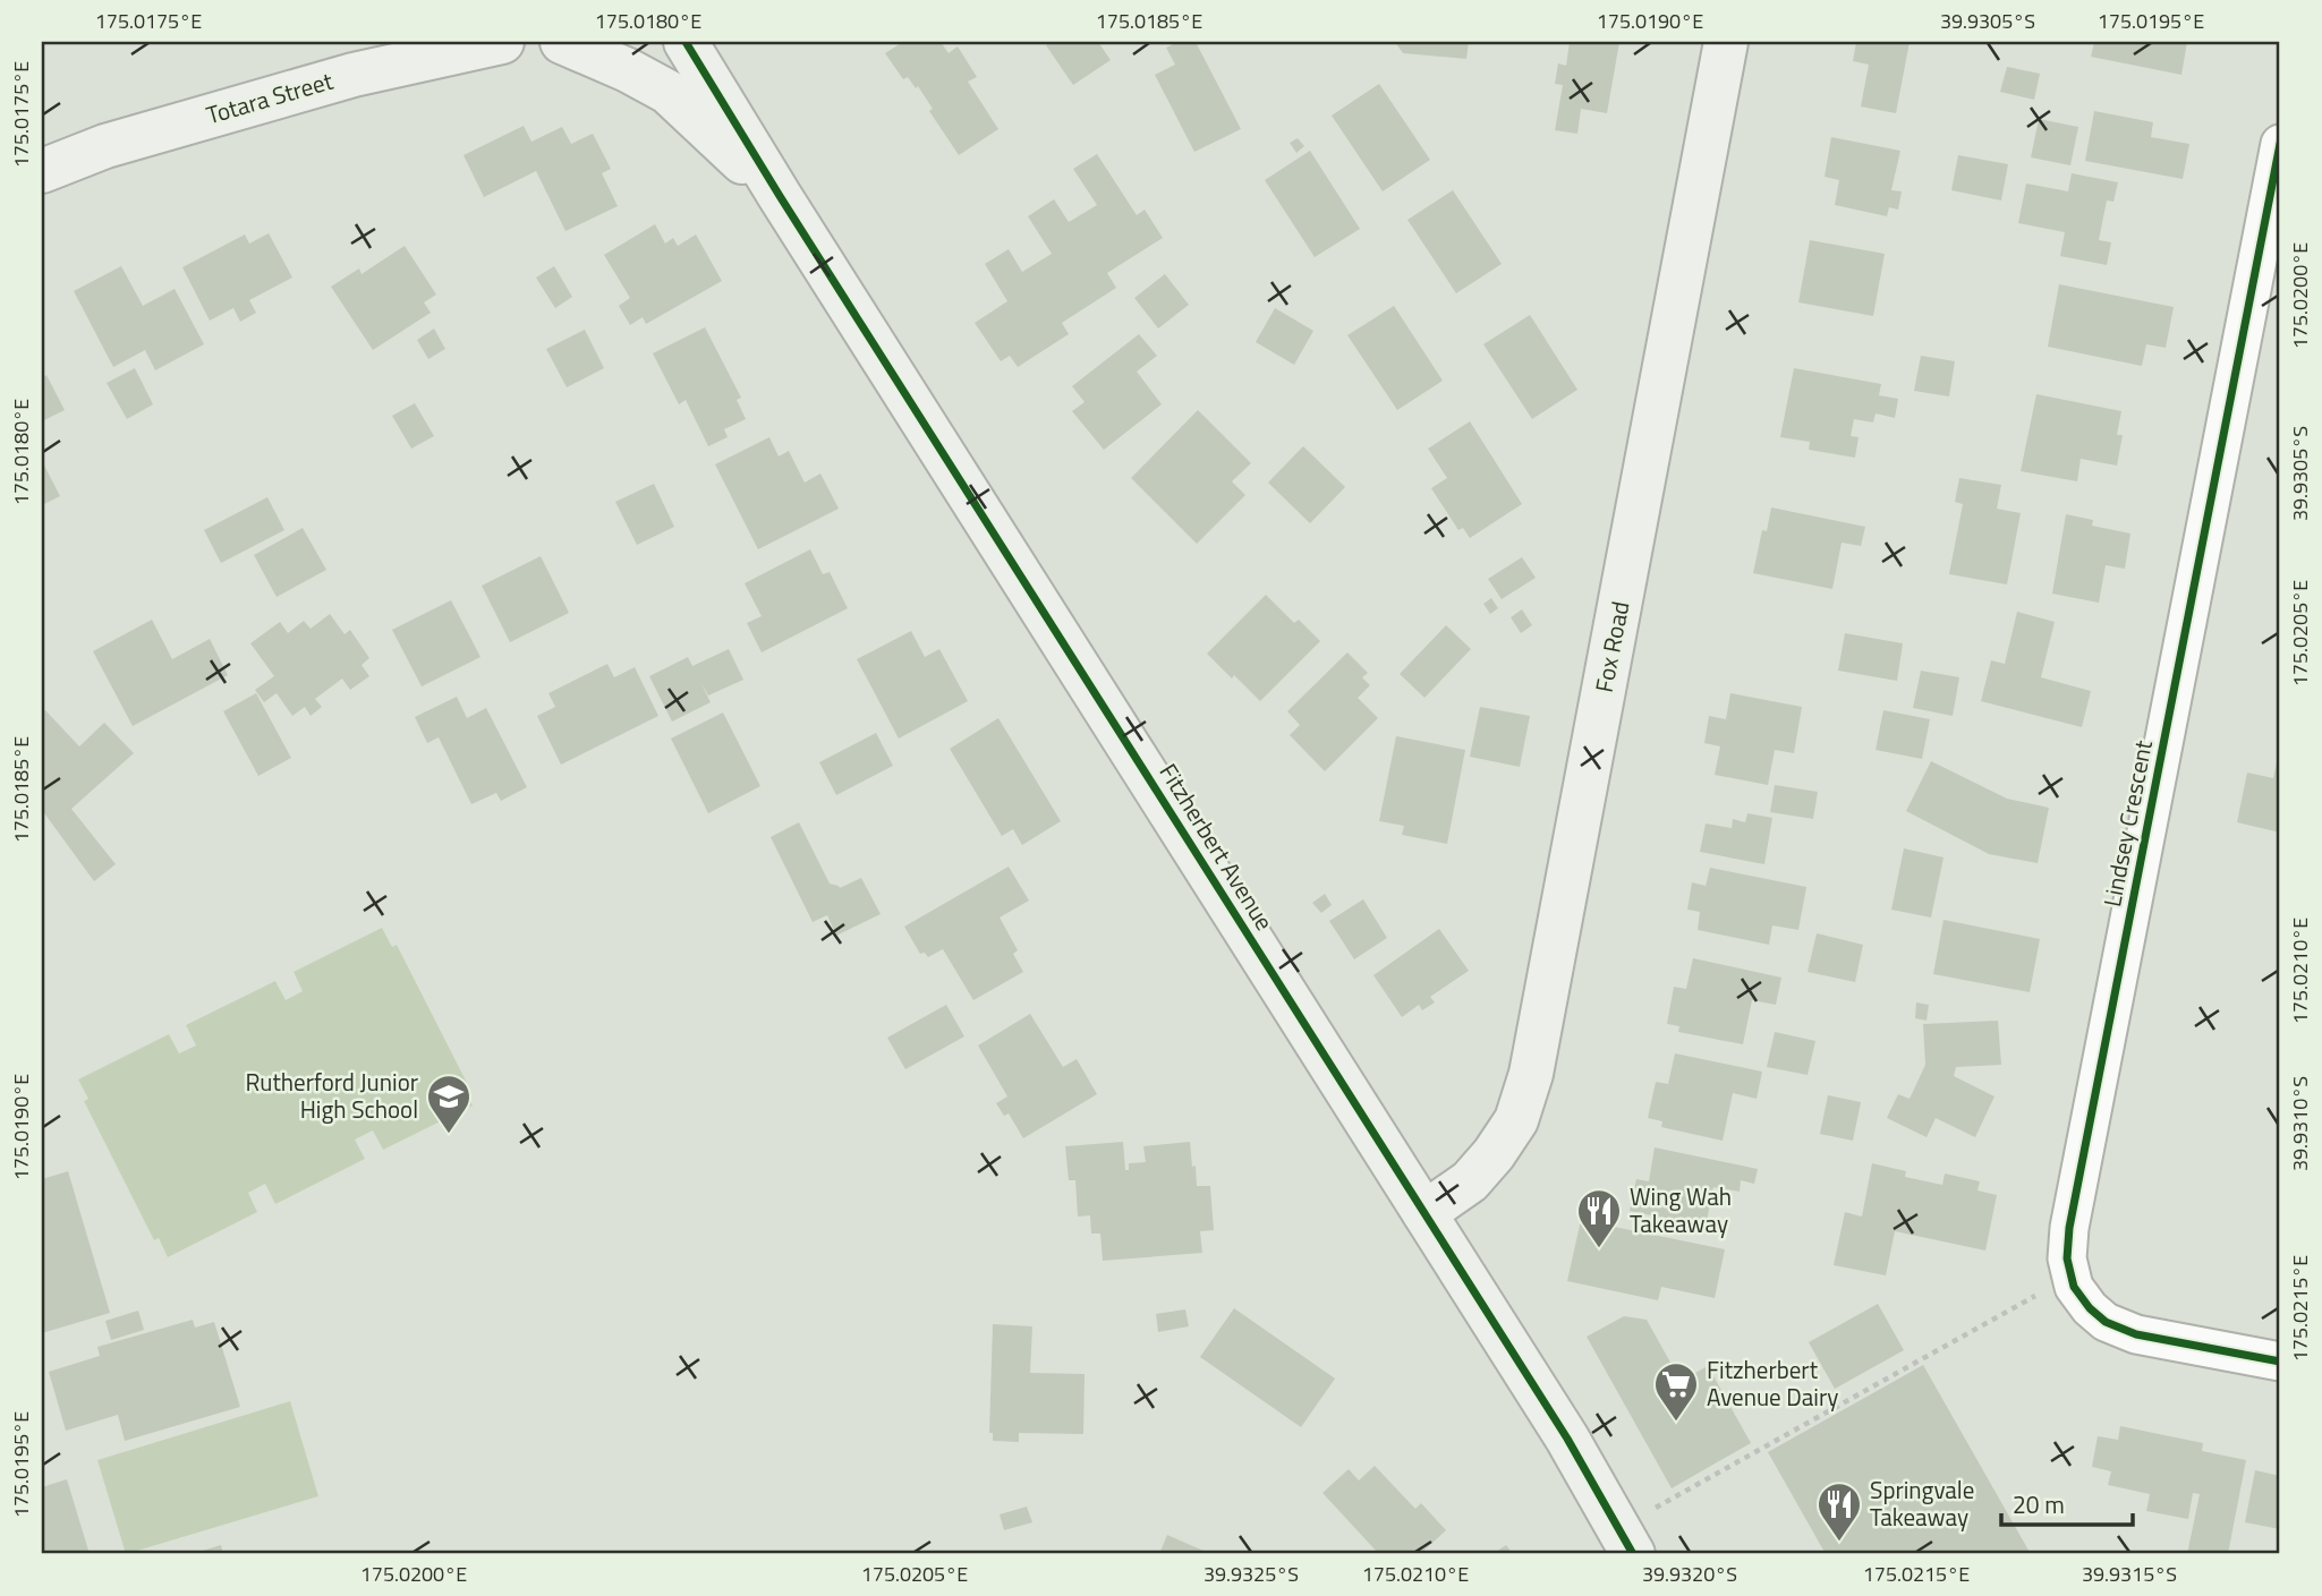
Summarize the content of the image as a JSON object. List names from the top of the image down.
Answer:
{
  "streets": {
    "main road": ["Totara Street", "Fox Road", "Fitzherbert Avenue"],
    "street": ["Lindsey Crescent"]
  },
  "crossings": [
    ["Fox Road", "Fitzherbert Avenue"]
  ],
  "places": {
    "school or university": ["Rutherford Junior High School"],
    "restaurant": ["Wing Wah Takeaway", "Springvale Takeaway"],
    "supermarket": ["Fitzherbert Avenue Dairy"]
  },
  "scale_bar": "20 m",
  "coordinates": [
    "175.0175°E",
    "175.0180°E",
    "175.0185°E",
    "175.0190°E",
    "39.9305°S",
    "175.0195°E",
    "175.0200°E",
    "175.0205°E",
    "175.0210°E",
    "39.9310°S",
    "175.0215°E",
    "39.9325°S",
    "39.9320°S",
    "39.9315°S"
  ]
}
